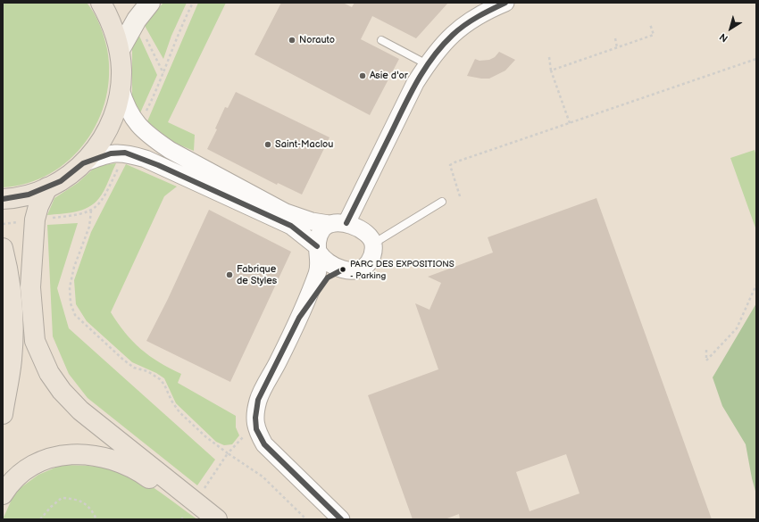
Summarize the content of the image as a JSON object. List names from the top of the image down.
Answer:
{
  "places": [
    "Norauto",
    "Asie d'or",
    "Saint-Maclou",
    "PARC DES EXPOSITIONS - Parking",
    "Fabrique de Styles"
  ],
  "north": "bottom left"
}
